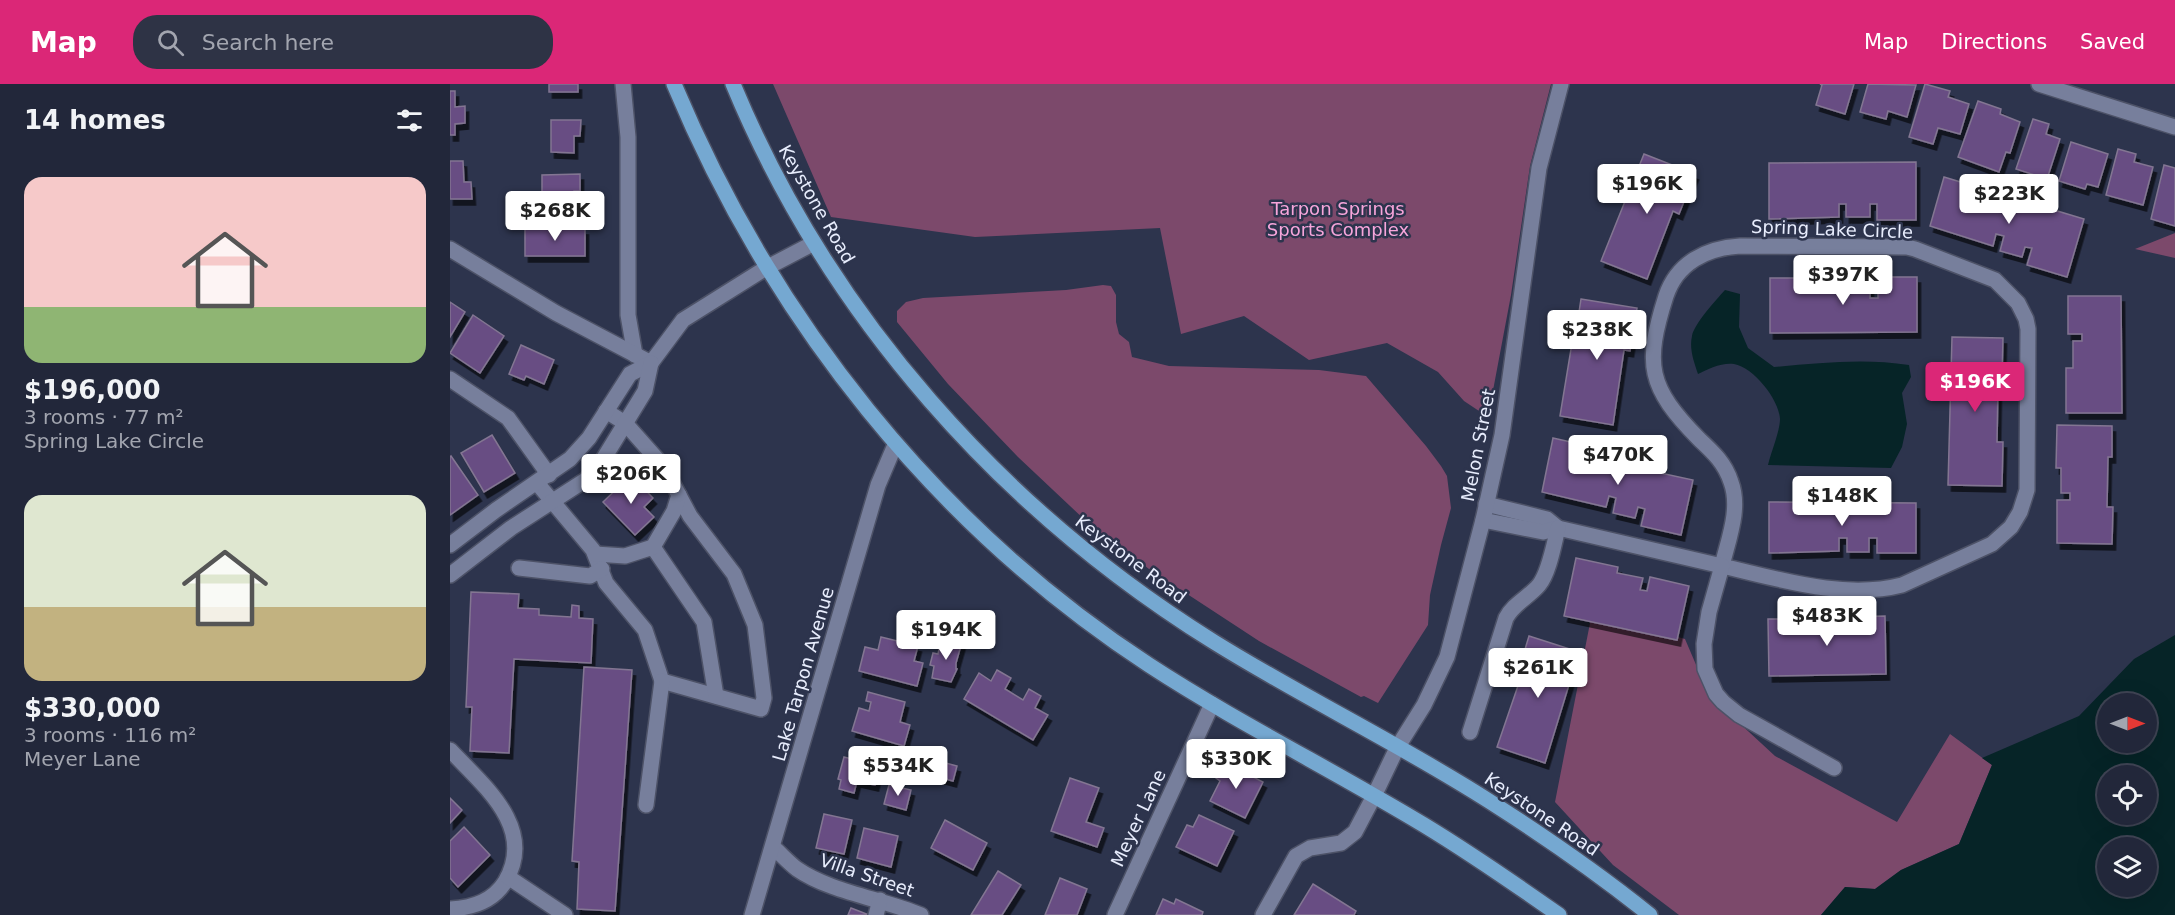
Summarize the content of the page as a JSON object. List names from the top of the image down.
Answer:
{
  "streets": {
    "main road": ["Keystone Road"],
    "street": [
      "Spring Lake Circle",
      "Melon Street",
      "Lake Tarpon Avenue",
      "Meyer Lane",
      "Villa Street"
    ]
  },
  "crossings": [
    ["Keystone Road", "Melon Street"],
    ["Spring Lake Circle", "Melon Street"],
    ["Lake Tarpon Avenue", "Villa Street"]
  ],
  "parks": ["Tarpon Springs Sports Complex"],
  "north": "right",
  "page": {
    "header": "Map",
    "search": "Search here",
    "nav": ["Map", "Directions", "Saved"],
    "heading": "14 homes",
    "list": [
      {
        "name": "$196,000",
        "note": "3 rooms · 77 m² · Spring Lake Circle"
      },
      {
        "name": "$330,000",
        "note": "3 rooms · 116 m² · Meyer Lane"
      }
    ],
    "price": [
      "$196K",
      "$223K",
      "$268K",
      "$397K",
      "$238K",
      "$196K",
      "$470K",
      "$206K",
      "$148K",
      "$483K",
      "$194K",
      "$261K",
      "$330K",
      "$534K"
    ]
  }
}
